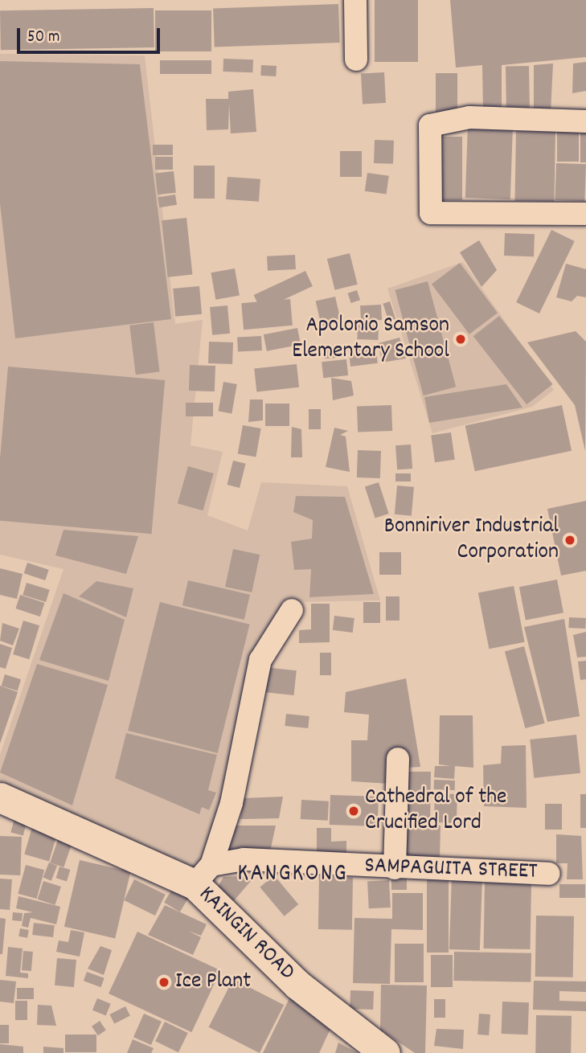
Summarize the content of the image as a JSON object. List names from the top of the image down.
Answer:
{
  "streets": {
    "street": ["SAMPAGUITA STREET", "KAINGIN ROAD"]
  },
  "crossings": [
    ["SAMPAGUITA STREET", "KAINGIN ROAD"]
  ],
  "districts": ["KANGKONG"],
  "places": [
    "Apolonio Samson Elementary School",
    "Bonniriver Industrial Corporation",
    "Cathedral of the Crucified Lord",
    "Ice Plant"
  ],
  "scale_bar": "50 m"
}
